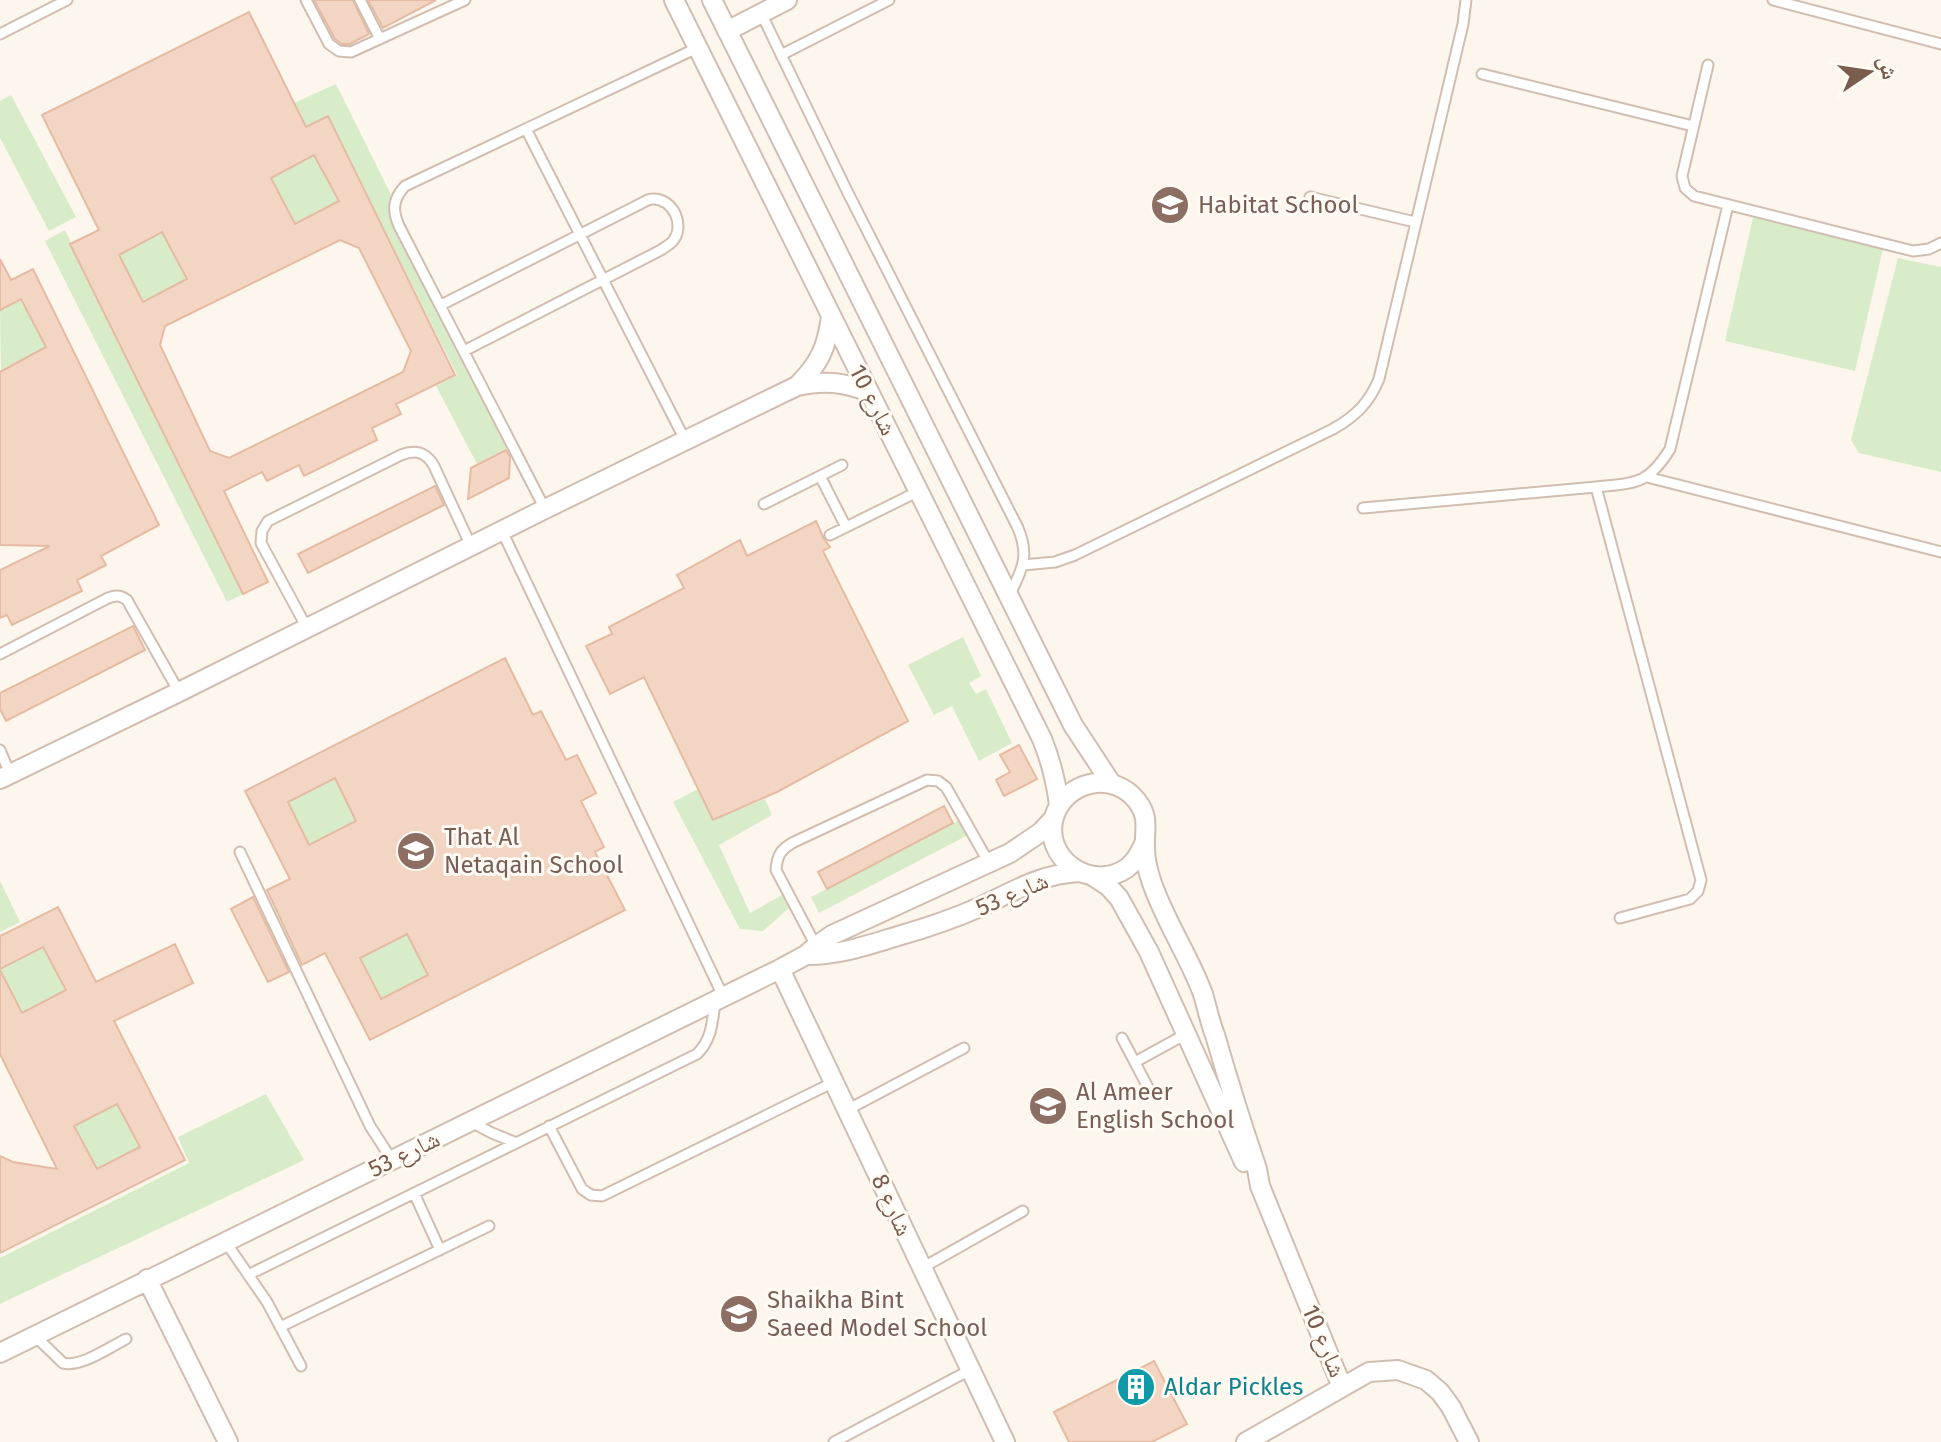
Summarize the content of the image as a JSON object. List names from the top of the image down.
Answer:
{
  "streets": {
    "street": ["شارع 10", "شارع 53", "شارع 8"]
  },
  "crossings": [
    ["شارع 10", "شارع 53"],
    ["شارع 53", "شارع 8"]
  ],
  "places": {
    "school or university": [
      "Habitat School",
      "That Al Netaqain School",
      "Al Ameer English School",
      "Shaikha Bint Saeed Model School"
    ],
    "building": ["Aldar Pickles"]
  },
  "north": "right"
}
